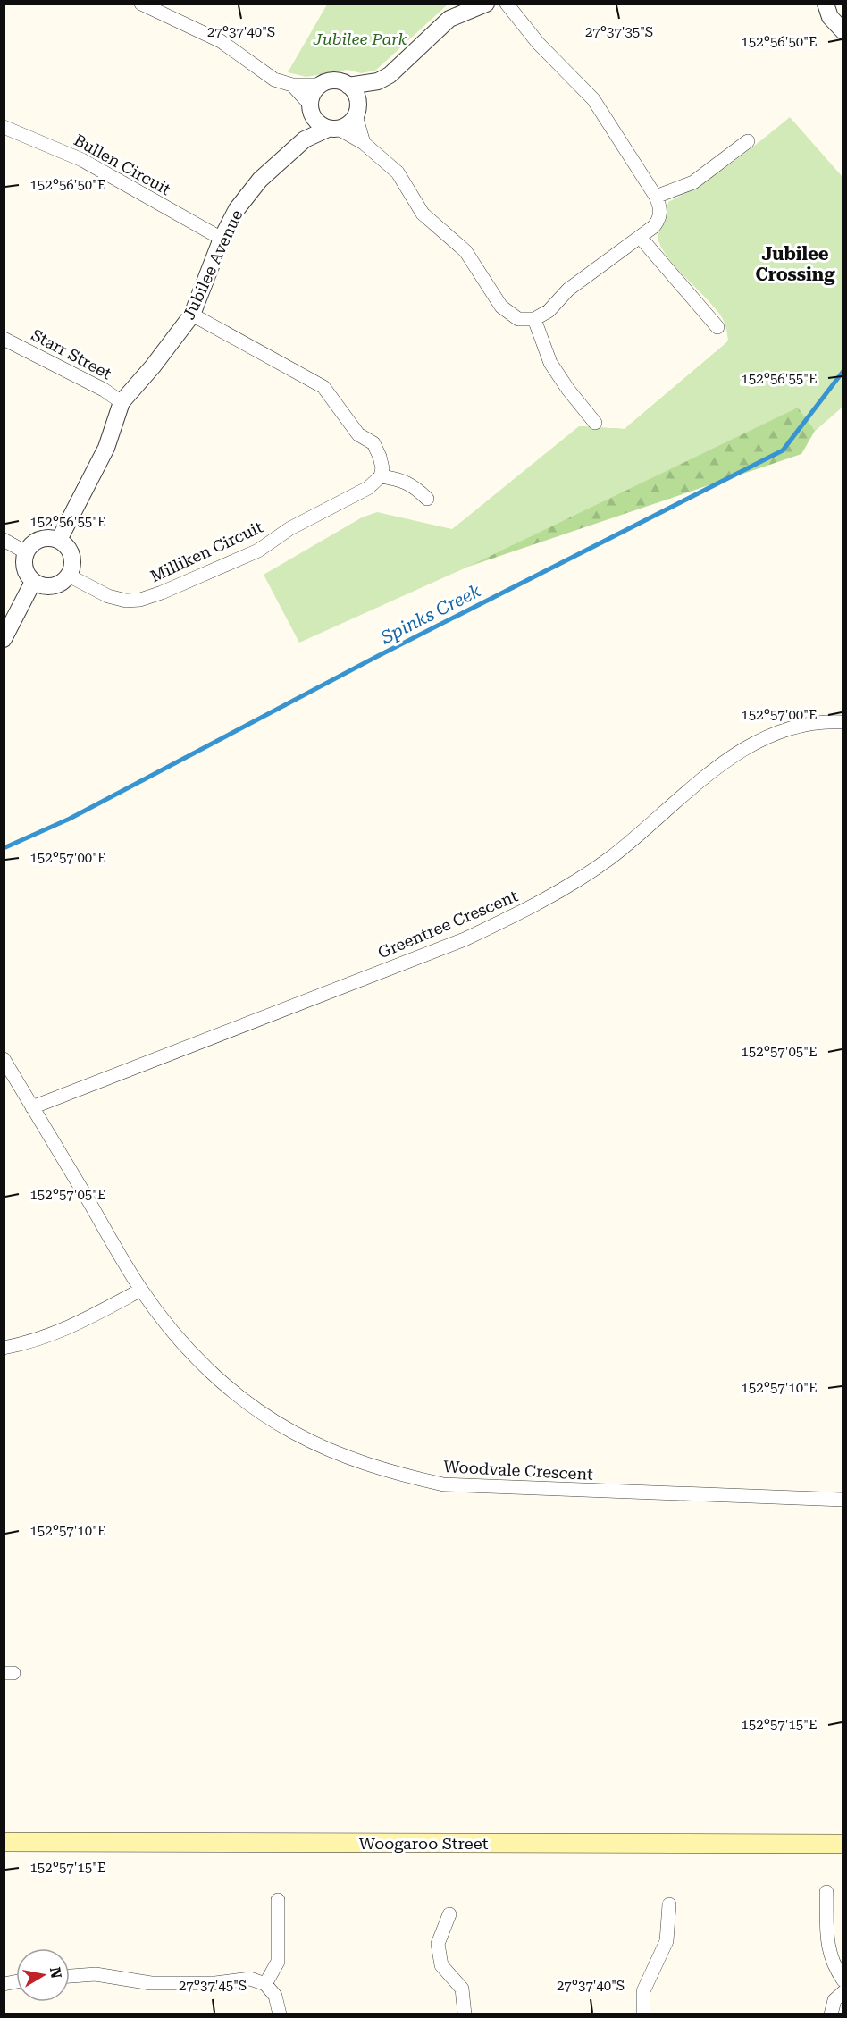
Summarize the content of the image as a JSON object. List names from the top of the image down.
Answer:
{
  "streets": {
    "main road": ["Woogaroo Street"],
    "street": [
      "Bullen Circuit",
      "Jubilee Avenue",
      "Starr Street",
      "Milliken Circuit",
      "Greentree Crescent",
      "Woodvale Crescent"
    ]
  },
  "crossings": [
    ["Bullen Circuit", "Jubilee Avenue"],
    ["Jubilee Avenue", "Starr Street"],
    ["Jubilee Avenue", "Milliken Circuit"],
    ["Greentree Crescent", "Woodvale Crescent"]
  ],
  "districts": ["Jubilee Crossing"],
  "water": ["Spinks Creek"],
  "parks": ["Jubilee Park"],
  "north": "right",
  "coordinates": [
    "27°37'40\"S",
    "27°37'35\"S",
    "152°56'50\"E",
    "152°56'55\"E",
    "152°57'00\"E",
    "152°57'05\"E",
    "152°57'10\"E",
    "152°57'15\"E",
    "27°37'45\"S"
  ]
}
